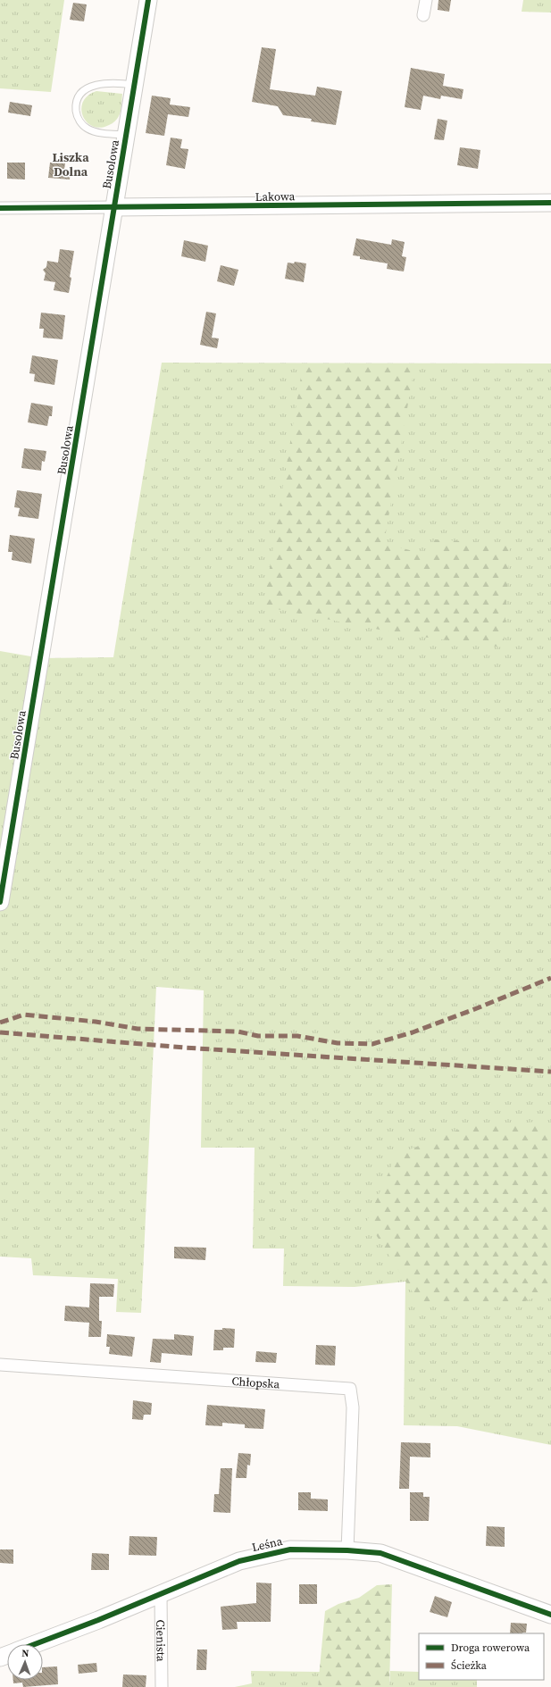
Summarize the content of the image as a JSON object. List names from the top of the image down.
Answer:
{
  "streets": {
    "street": [
      "Busolowa",
      "Lakowa",
      "Chłopska",
      "Leśna",
      "Cienista"
    ]
  },
  "crossings": [
    ["Busolowa", "Lakowa"],
    ["Chłopska", "Leśna"],
    ["Leśna", "Cienista"]
  ],
  "districts": ["Liszka Dolna"],
  "legend": ["Droga rowerowa", "Ścieżka"],
  "north": "top"
}
